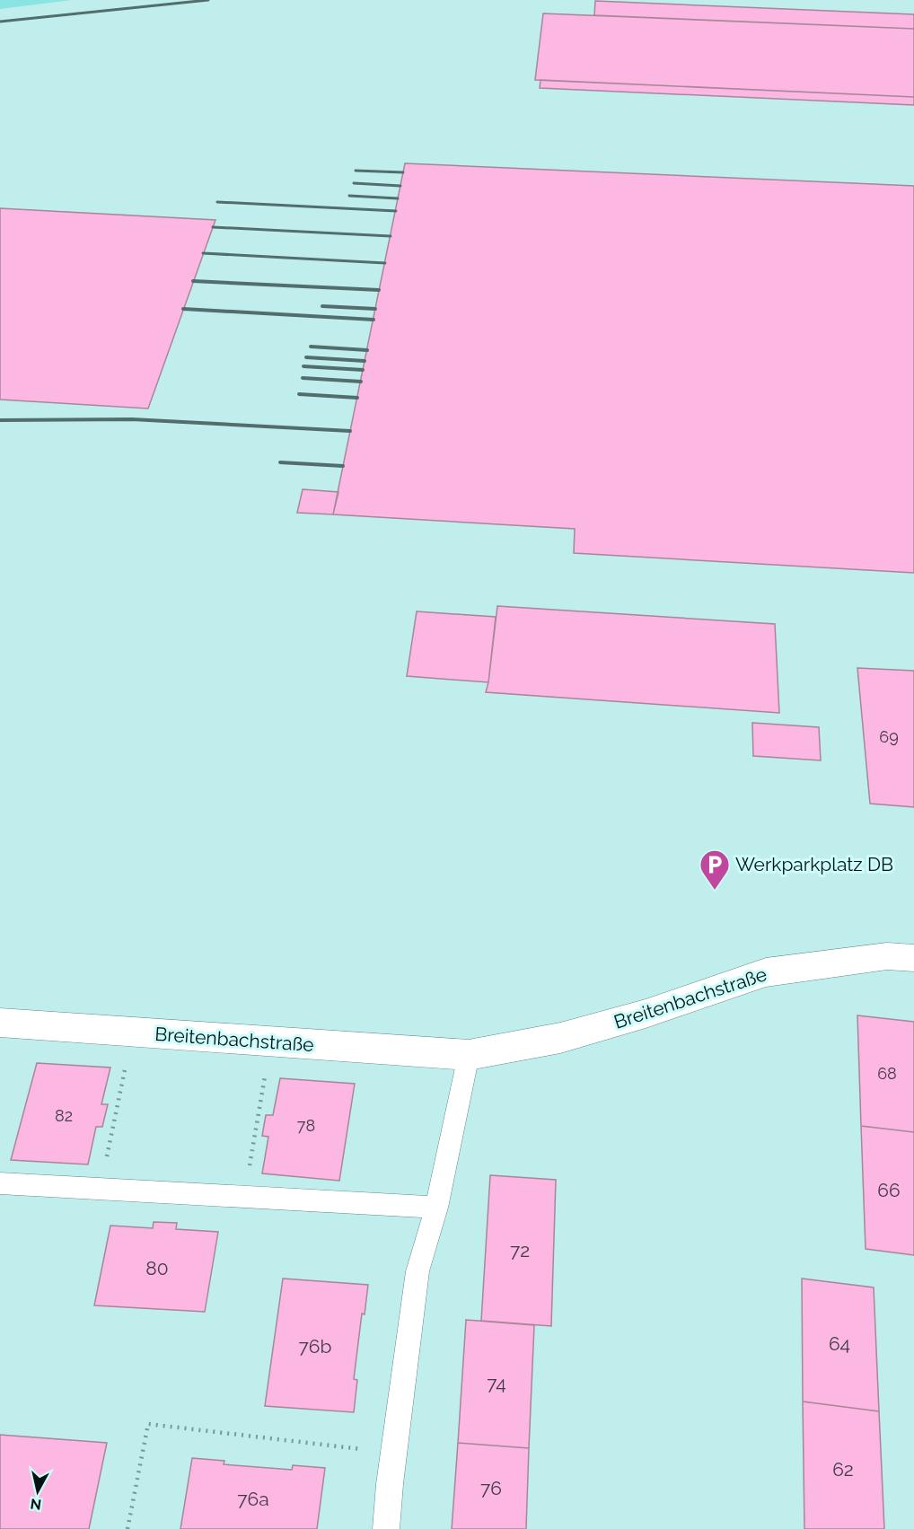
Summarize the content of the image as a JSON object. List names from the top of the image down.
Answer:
{
  "streets": {
    "street": ["Breitenbachstraße"]
  },
  "places": {
    "parking": ["Werkparkplatz DB"]
  },
  "house_numbers": [
    "69",
    "68",
    "82",
    "78",
    "66",
    "72",
    "80",
    "64",
    "76b",
    "74",
    "62",
    "76",
    "76a"
  ],
  "north": "bottom"
}
